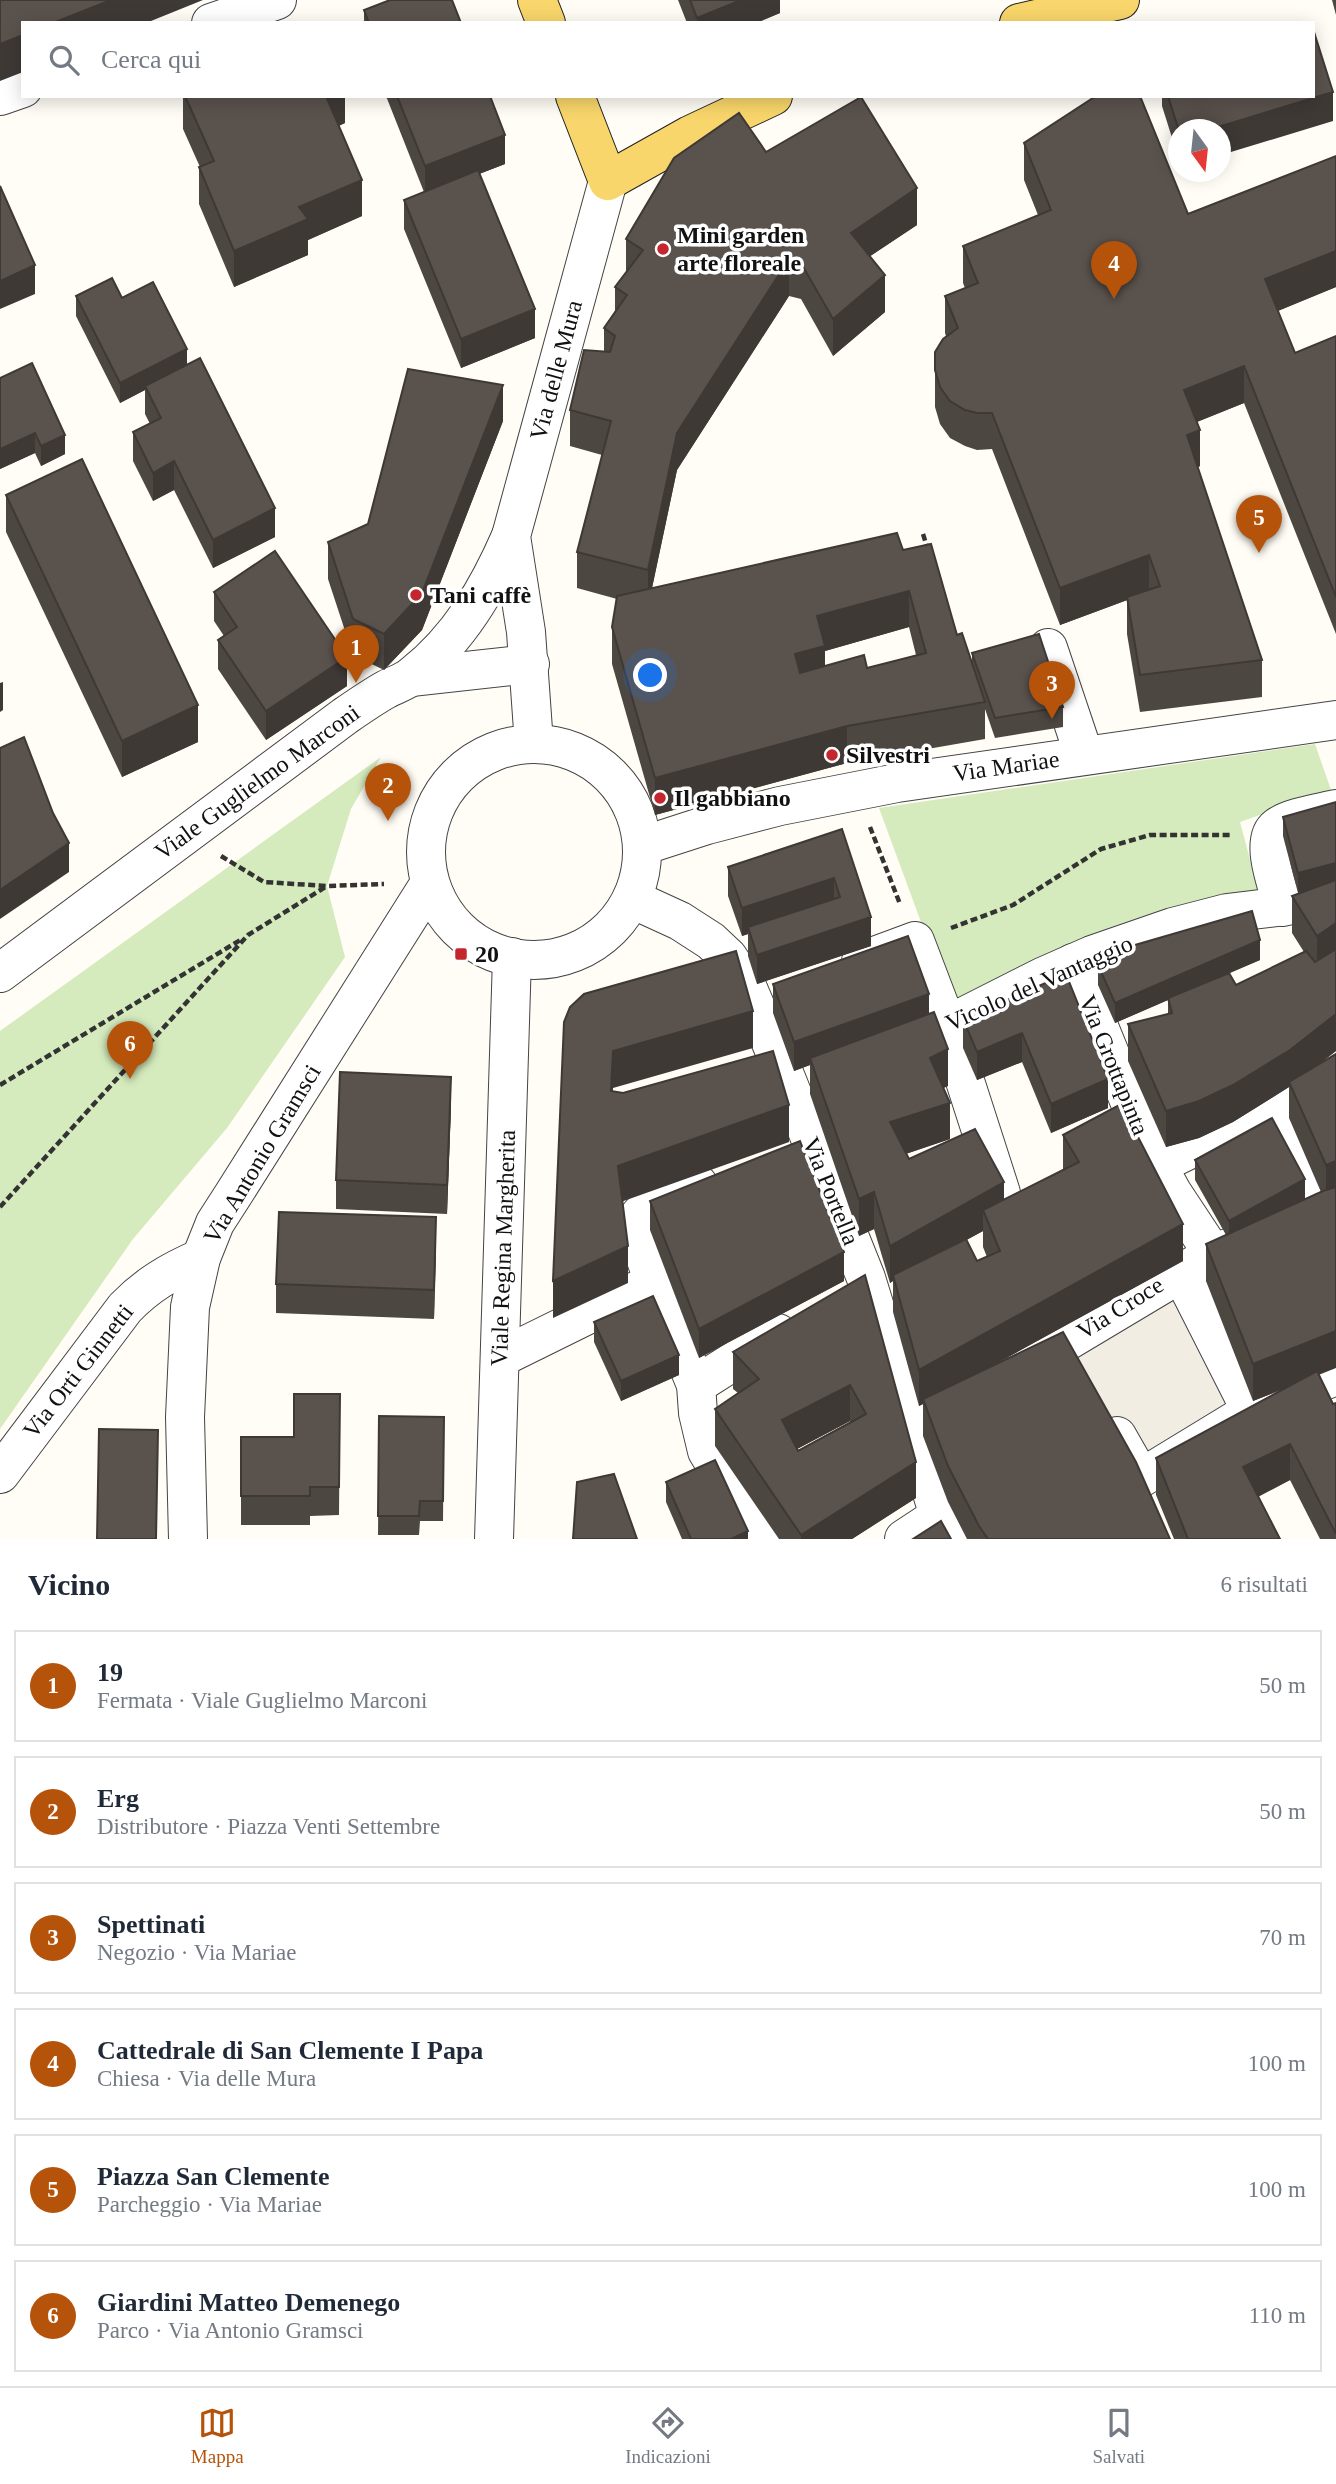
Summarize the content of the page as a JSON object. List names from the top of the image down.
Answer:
{
  "streets": {
    "street": [
      "Via delle Mura",
      "Via Mariae",
      "Viale Guglielmo Marconi",
      "Vicolo del Vantaggio",
      "Via Grottapinta",
      "Via Antonio Gramsci",
      "Via Portella",
      "Viale Regina Margherita",
      "Via Croce",
      "Via Orti Ginnetti"
    ]
  },
  "crossings": [
    ["Via delle Mura", "Via Mariae"],
    ["Via delle Mura", "Viale Guglielmo Marconi"],
    ["Via delle Mura", "Via Antonio Gramsci"],
    ["Via delle Mura", "Via Portella"],
    ["Via delle Mura", "Viale Regina Margherita"],
    ["Via Mariae", "Via Antonio Gramsci"],
    ["Via Mariae", "Via Portella"],
    ["Via Mariae", "Viale Regina Margherita"],
    ["Vicolo del Vantaggio", "Via Grottapinta"],
    ["Via Grottapinta", "Via Croce"],
    ["Via Antonio Gramsci", "Via Portella"],
    ["Via Antonio Gramsci", "Viale Regina Margherita"],
    ["Via Antonio Gramsci", "Via Orti Ginnetti"],
    ["Via Portella", "Viale Regina Margherita"]
  ],
  "places": {
    "other": [
      "Mini garden arte floreale",
      "Tani caffè",
      "Silvestri",
      "Il gabbiano"
    ],
    "transit": ["20"]
  },
  "north": "bottom",
  "page": {
    "search": "Cerca qui",
    "pins": [
      "4",
      "5",
      "1",
      "3",
      "2",
      "6"
    ],
    "heading": ["Vicino", "6 risultati"],
    "list": [
      {
        "mark": "1",
        "name": "19",
        "note": "Fermata · Viale Guglielmo Marconi",
        "value": "50 m"
      },
      {
        "mark": "2",
        "name": "Erg",
        "note": "Distributore · Piazza Venti Settembre",
        "value": "50 m"
      },
      {
        "mark": "3",
        "name": "Spettinati",
        "note": "Negozio · Via Mariae",
        "value": "70 m"
      },
      {
        "mark": "4",
        "name": "Cattedrale di San Clemente I Papa",
        "note": "Chiesa · Via delle Mura",
        "value": "100 m"
      },
      {
        "mark": "5",
        "name": "Piazza San Clemente",
        "note": "Parcheggio · Via Mariae",
        "value": "100 m"
      },
      {
        "mark": "6",
        "name": "Giardini Matteo Demenego",
        "note": "Parco · Via Antonio Gramsci",
        "value": "110 m"
      }
    ],
    "nav": ["Mappa", "Indicazioni", "Salvati"]
  }
}
